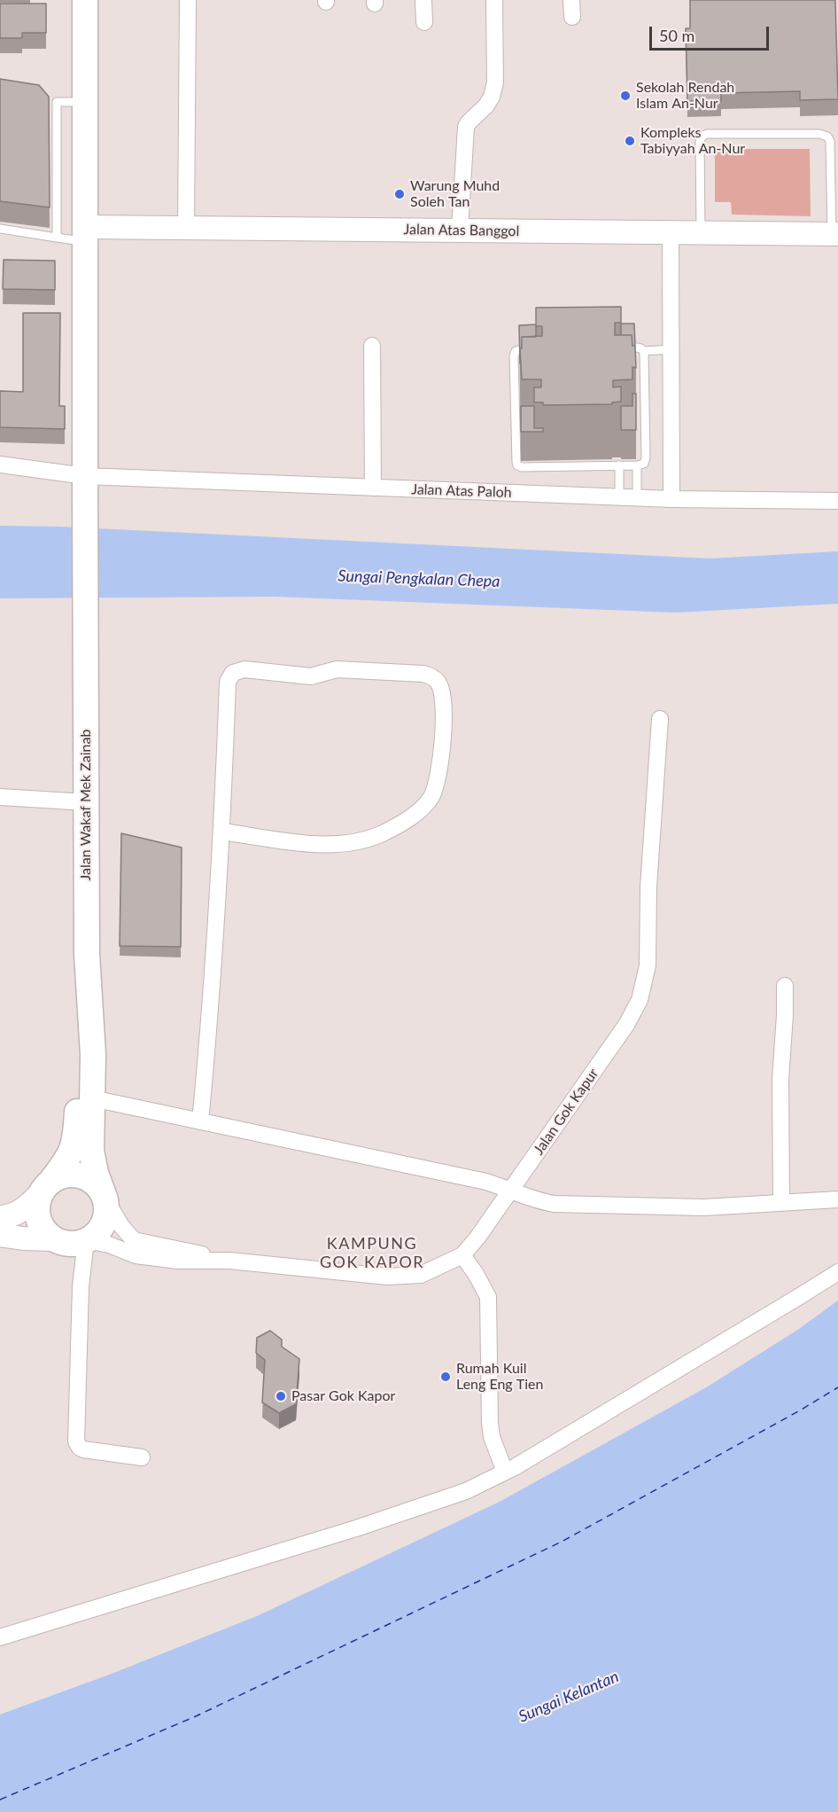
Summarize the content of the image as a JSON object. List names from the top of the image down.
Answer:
{
  "streets": {
    "main road": ["Jalan Atas Banggol", "Jalan Wakaf Mek Zainab"],
    "street": ["Jalan Atas Paloh", "Jalan Gok Kapur"]
  },
  "crossings": [
    ["Jalan Atas Banggol", "Jalan Wakaf Mek Zainab"],
    ["Jalan Atas Paloh", "Jalan Wakaf Mek Zainab"],
    ["Jalan Wakaf Mek Zainab", "Jalan Gok Kapur"]
  ],
  "districts": ["KAMPUNG GOK KAPOR"],
  "water": ["Sungai Pengkalan Chepa", "Sungai Kelantan"],
  "places": [
    "Sekolah Rendah Islam An-Nur",
    "Kompleks Tabiyyah An-Nur",
    "Warung Muhd Soleh Tan",
    "Rumah Kuil Leng Eng Tien",
    "Pasar Gok Kapor"
  ],
  "scale_bar": "50 m"
}
